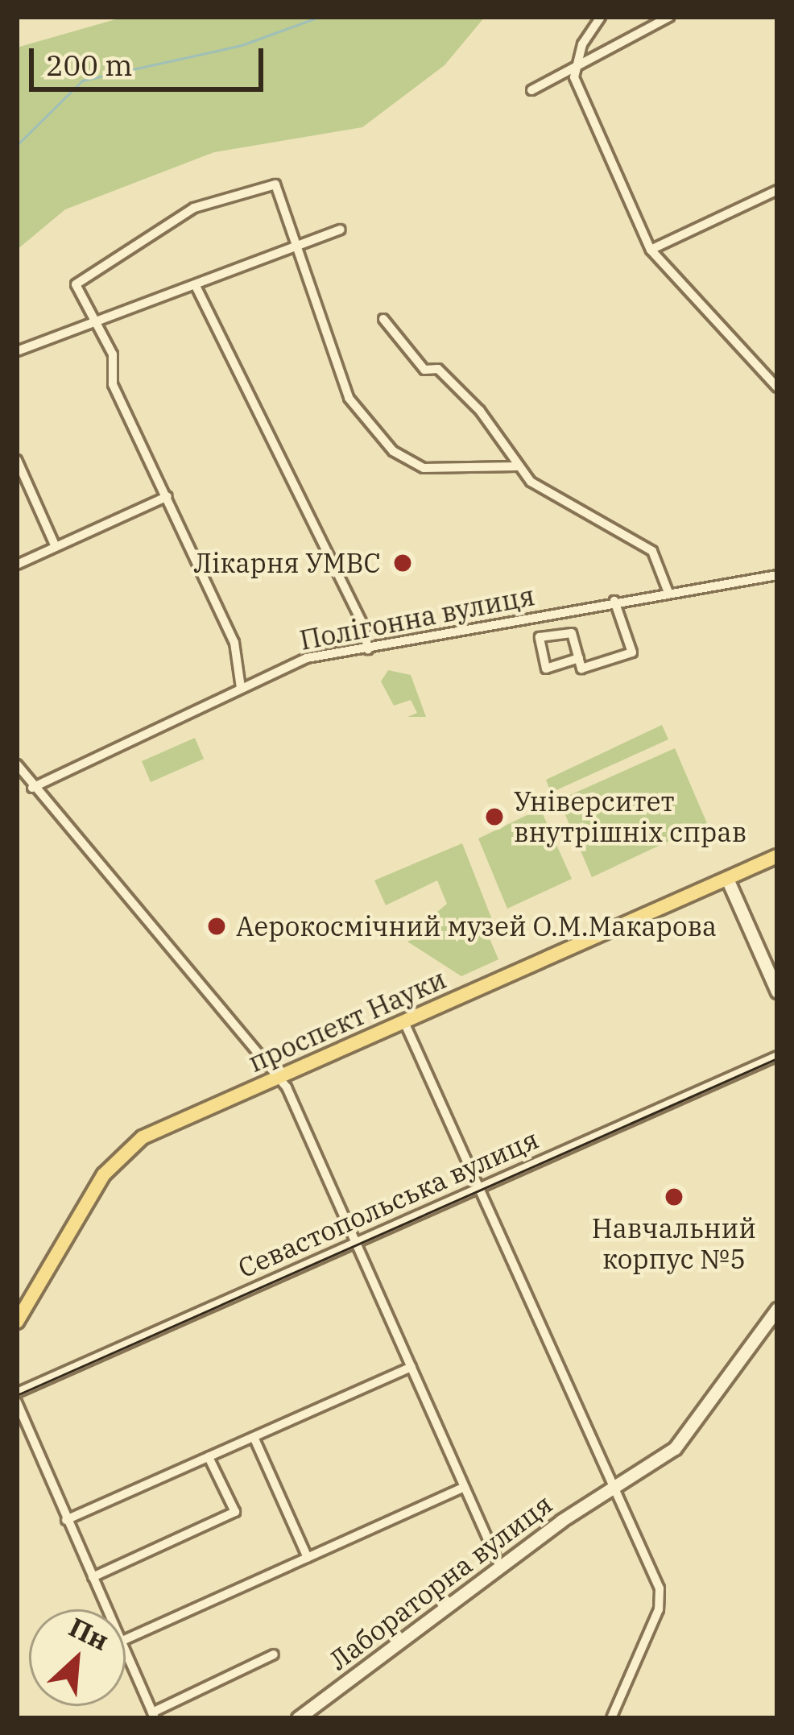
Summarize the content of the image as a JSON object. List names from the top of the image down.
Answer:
{
  "streets": {
    "main road": ["проспект Науки", "Лабораторна вулиця"],
    "street": ["Полігонна вулиця", "Севастопольська вулиця"]
  },
  "places": [
    "Лікарня УМВС",
    "Університет внутрішніх справ",
    "Аерокосмічний музей О.М.Макарова",
    "Навчальний корпус №5"
  ],
  "scale_bar": "200 m",
  "north": "top right"
}
